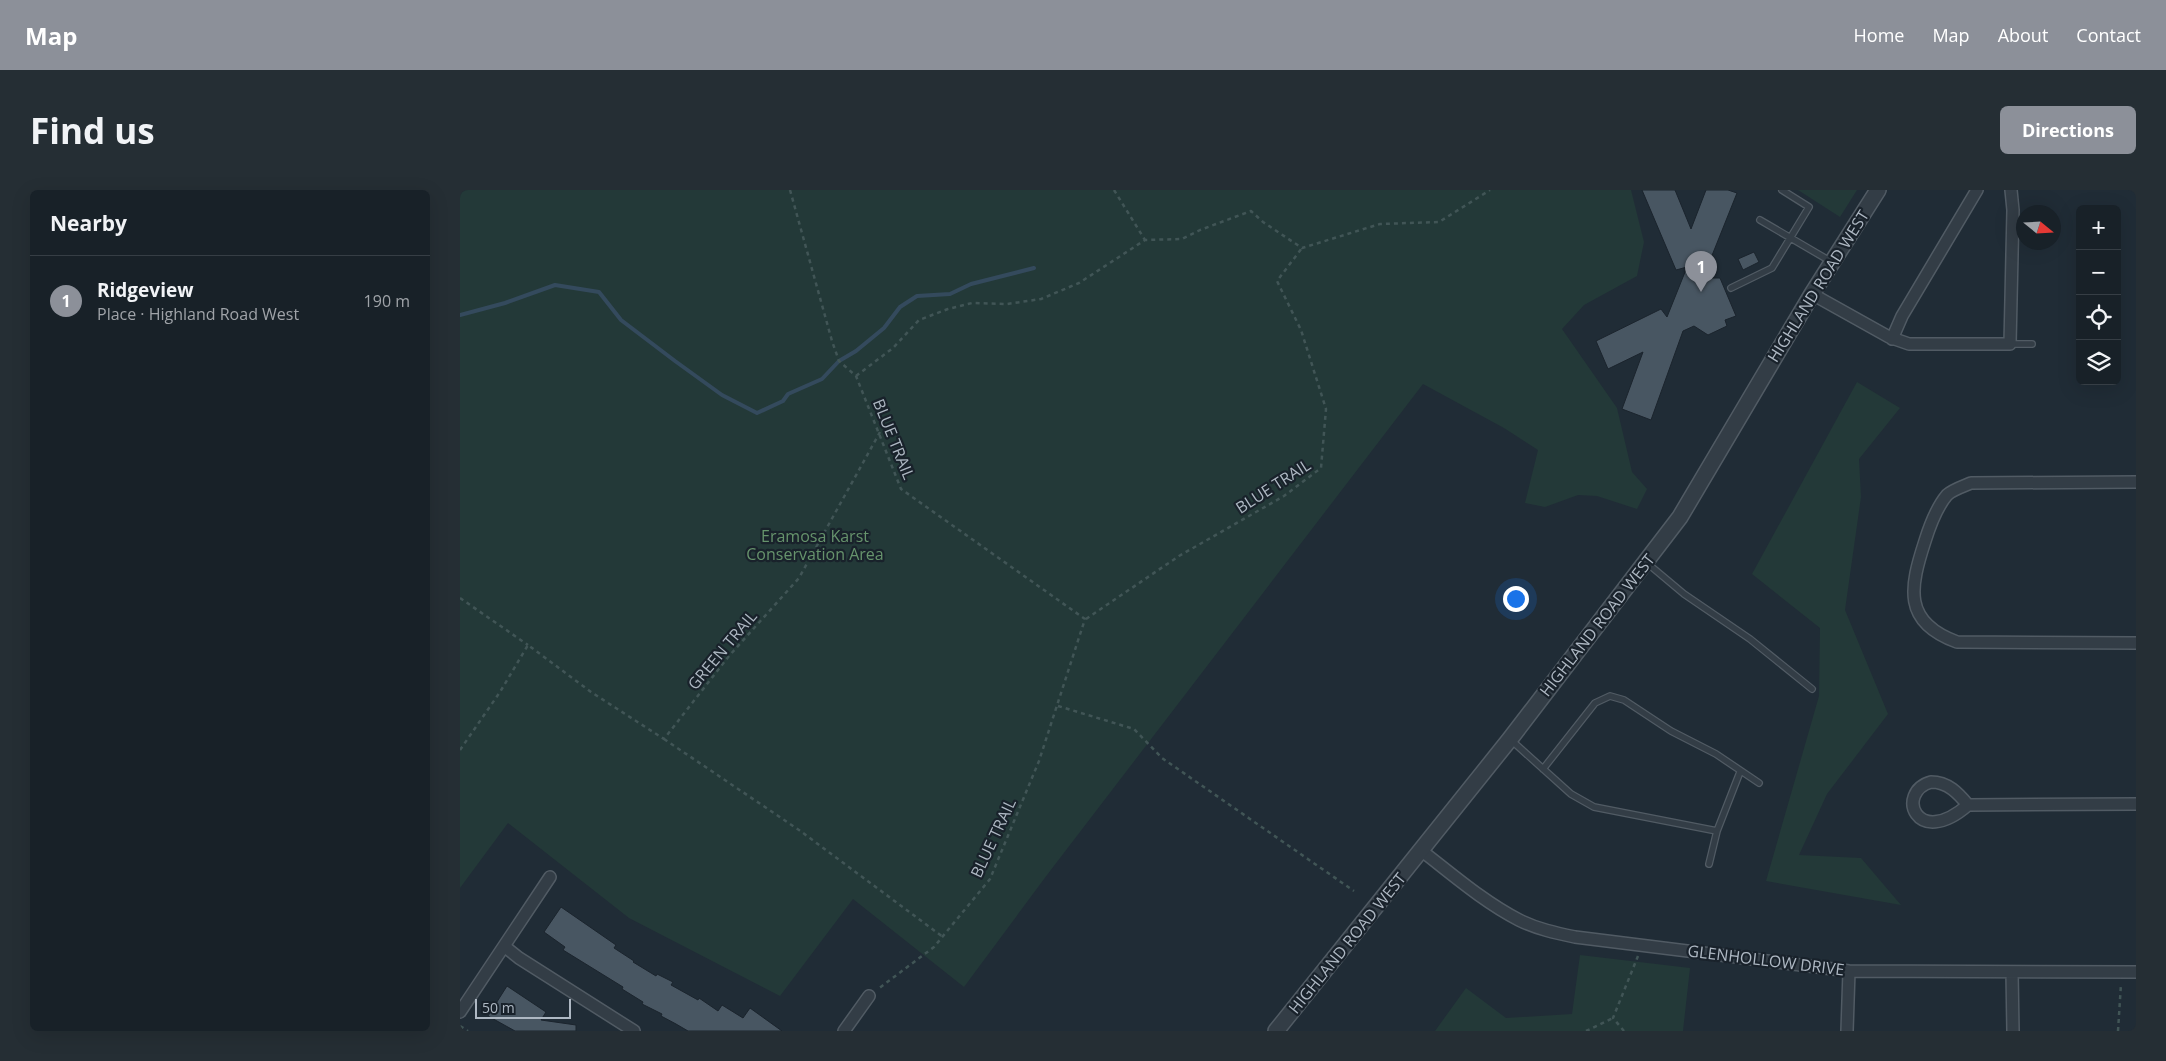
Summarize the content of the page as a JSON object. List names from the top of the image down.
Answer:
{
  "streets": {
    "street": ["HIGHLAND ROAD WEST", "GLENHOLLOW DRIVE"],
    "path": ["BLUE TRAIL", "GREEN TRAIL"]
  },
  "crossings": [
    ["HIGHLAND ROAD WEST", "GLENHOLLOW DRIVE"],
    ["BLUE TRAIL", "GREEN TRAIL"]
  ],
  "parks": ["Eramosa Karst Conservation Area"],
  "scale_bar": "50 m",
  "north": "right",
  "page": {
    "header": "Map",
    "nav": [
      "Home",
      "Map",
      "About",
      "Contact"
    ],
    "buttons": "Directions",
    "title": "Find us",
    "heading": "Nearby",
    "map_buttons": ["+", "−"],
    "pins": "1",
    "list": [
      {
        "mark": "1",
        "name": "Ridgeview",
        "note": "Place · Highland Road West",
        "value": "190 m"
      }
    ],
    "scale": "50 m"
  }
}
